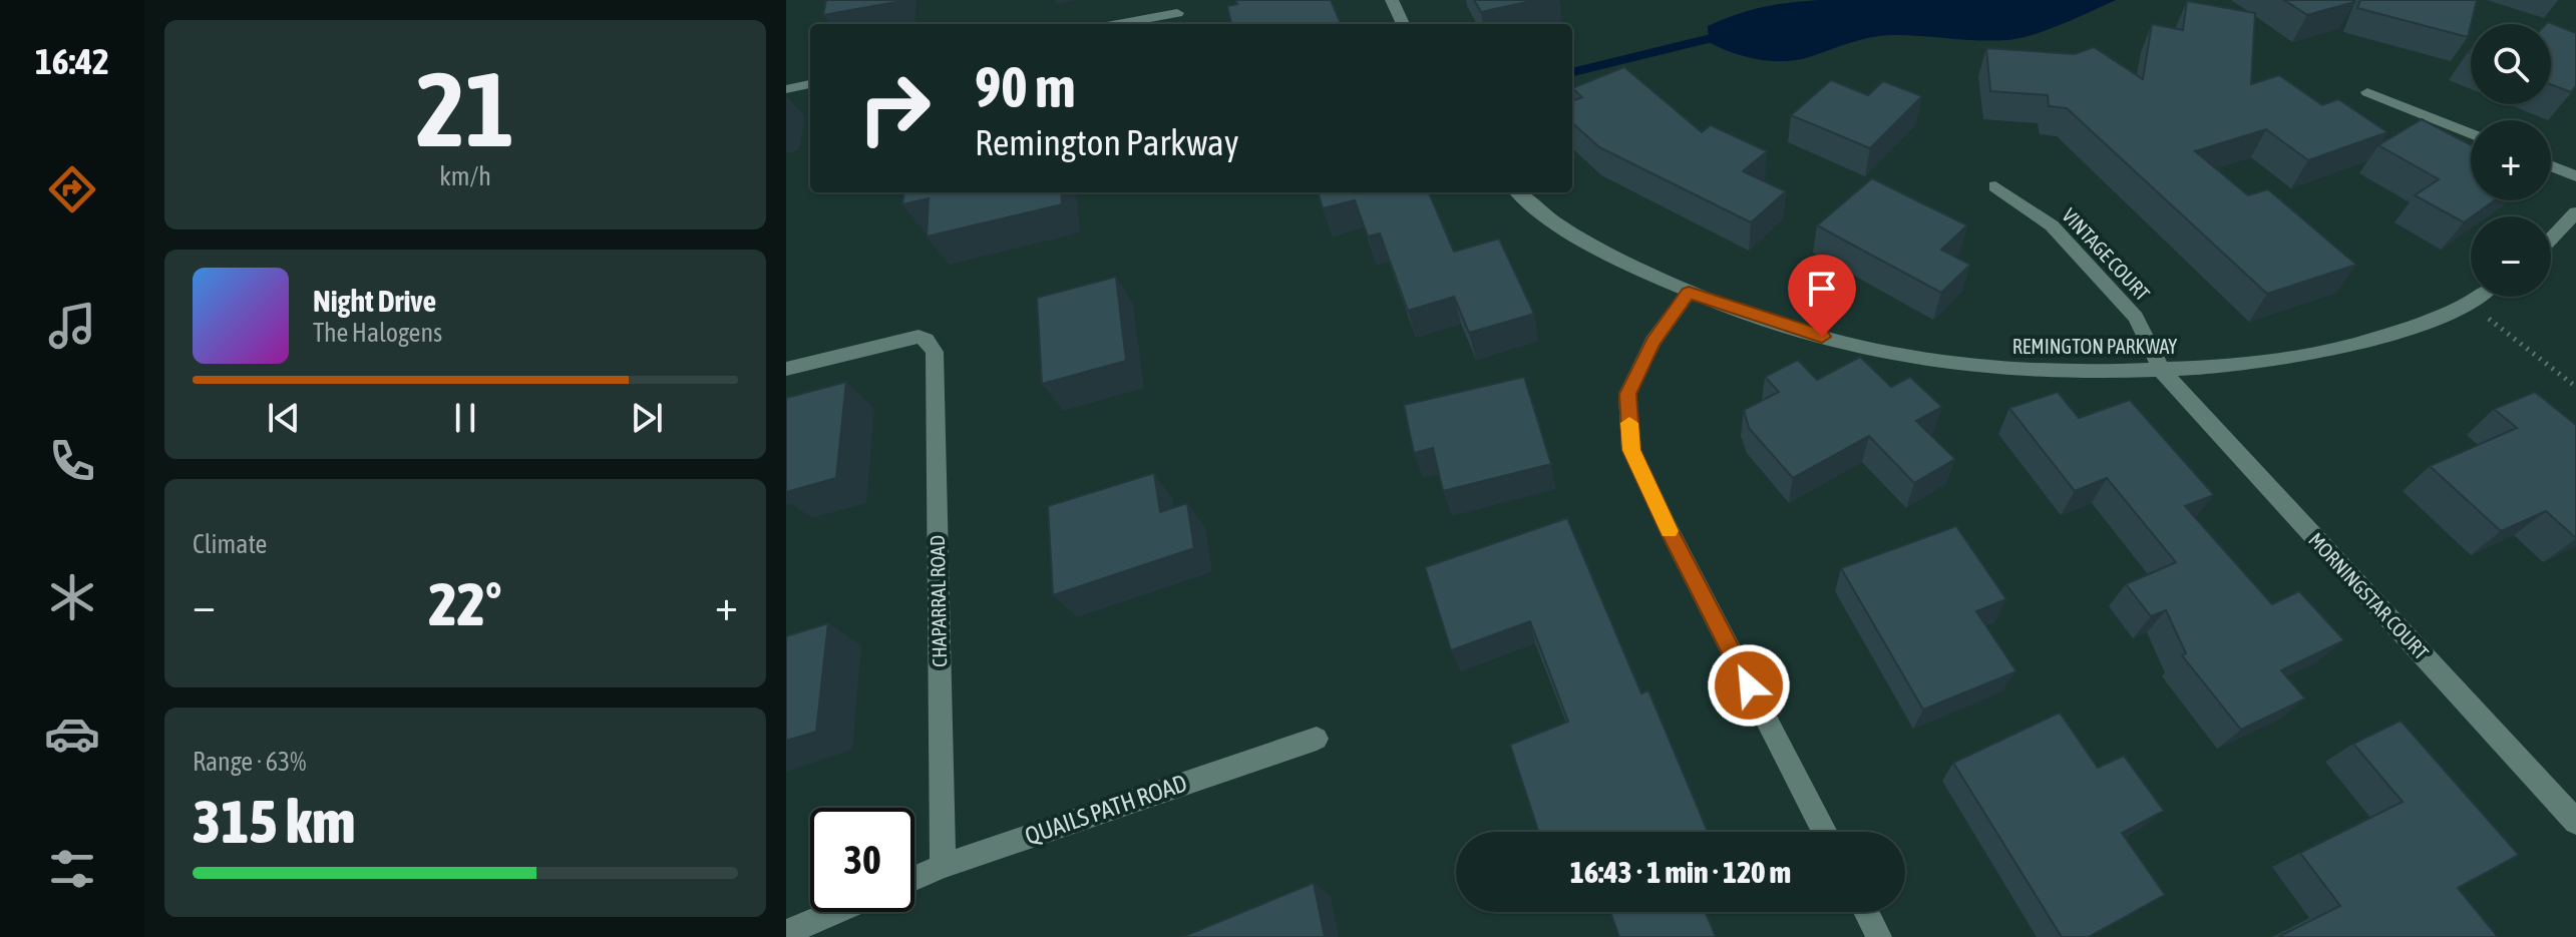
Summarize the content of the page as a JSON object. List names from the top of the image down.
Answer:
{
  "streets": {
    "street": [
      "VINTAGE COURT",
      "REMINGTON PARKWAY",
      "MORNINGSTAR COURT",
      "CHAPARRAL ROAD",
      "QUAILS PATH ROAD"
    ]
  },
  "crossings": [
    ["VINTAGE COURT", "REMINGTON PARKWAY"],
    ["VINTAGE COURT", "MORNINGSTAR COURT"],
    ["REMINGTON PARKWAY", "MORNINGSTAR COURT"],
    ["CHAPARRAL ROAD", "QUAILS PATH ROAD"]
  ],
  "page": {
    "tabs": "16:42",
    "tile": [
      ["21", "km/h"],
      "Climate",
      ["Range · 63%", "315 km"]
    ],
    "map_buttons": ["+", "−"],
    "turn": ["90 m", "Remington Parkway"],
    "song": ["Night Drive", "The Halogens"],
    "heat": ["−", "22°", "+"],
    "limit": "30",
    "trip": "16:43 · 1 min · 120 m"
  }
}
